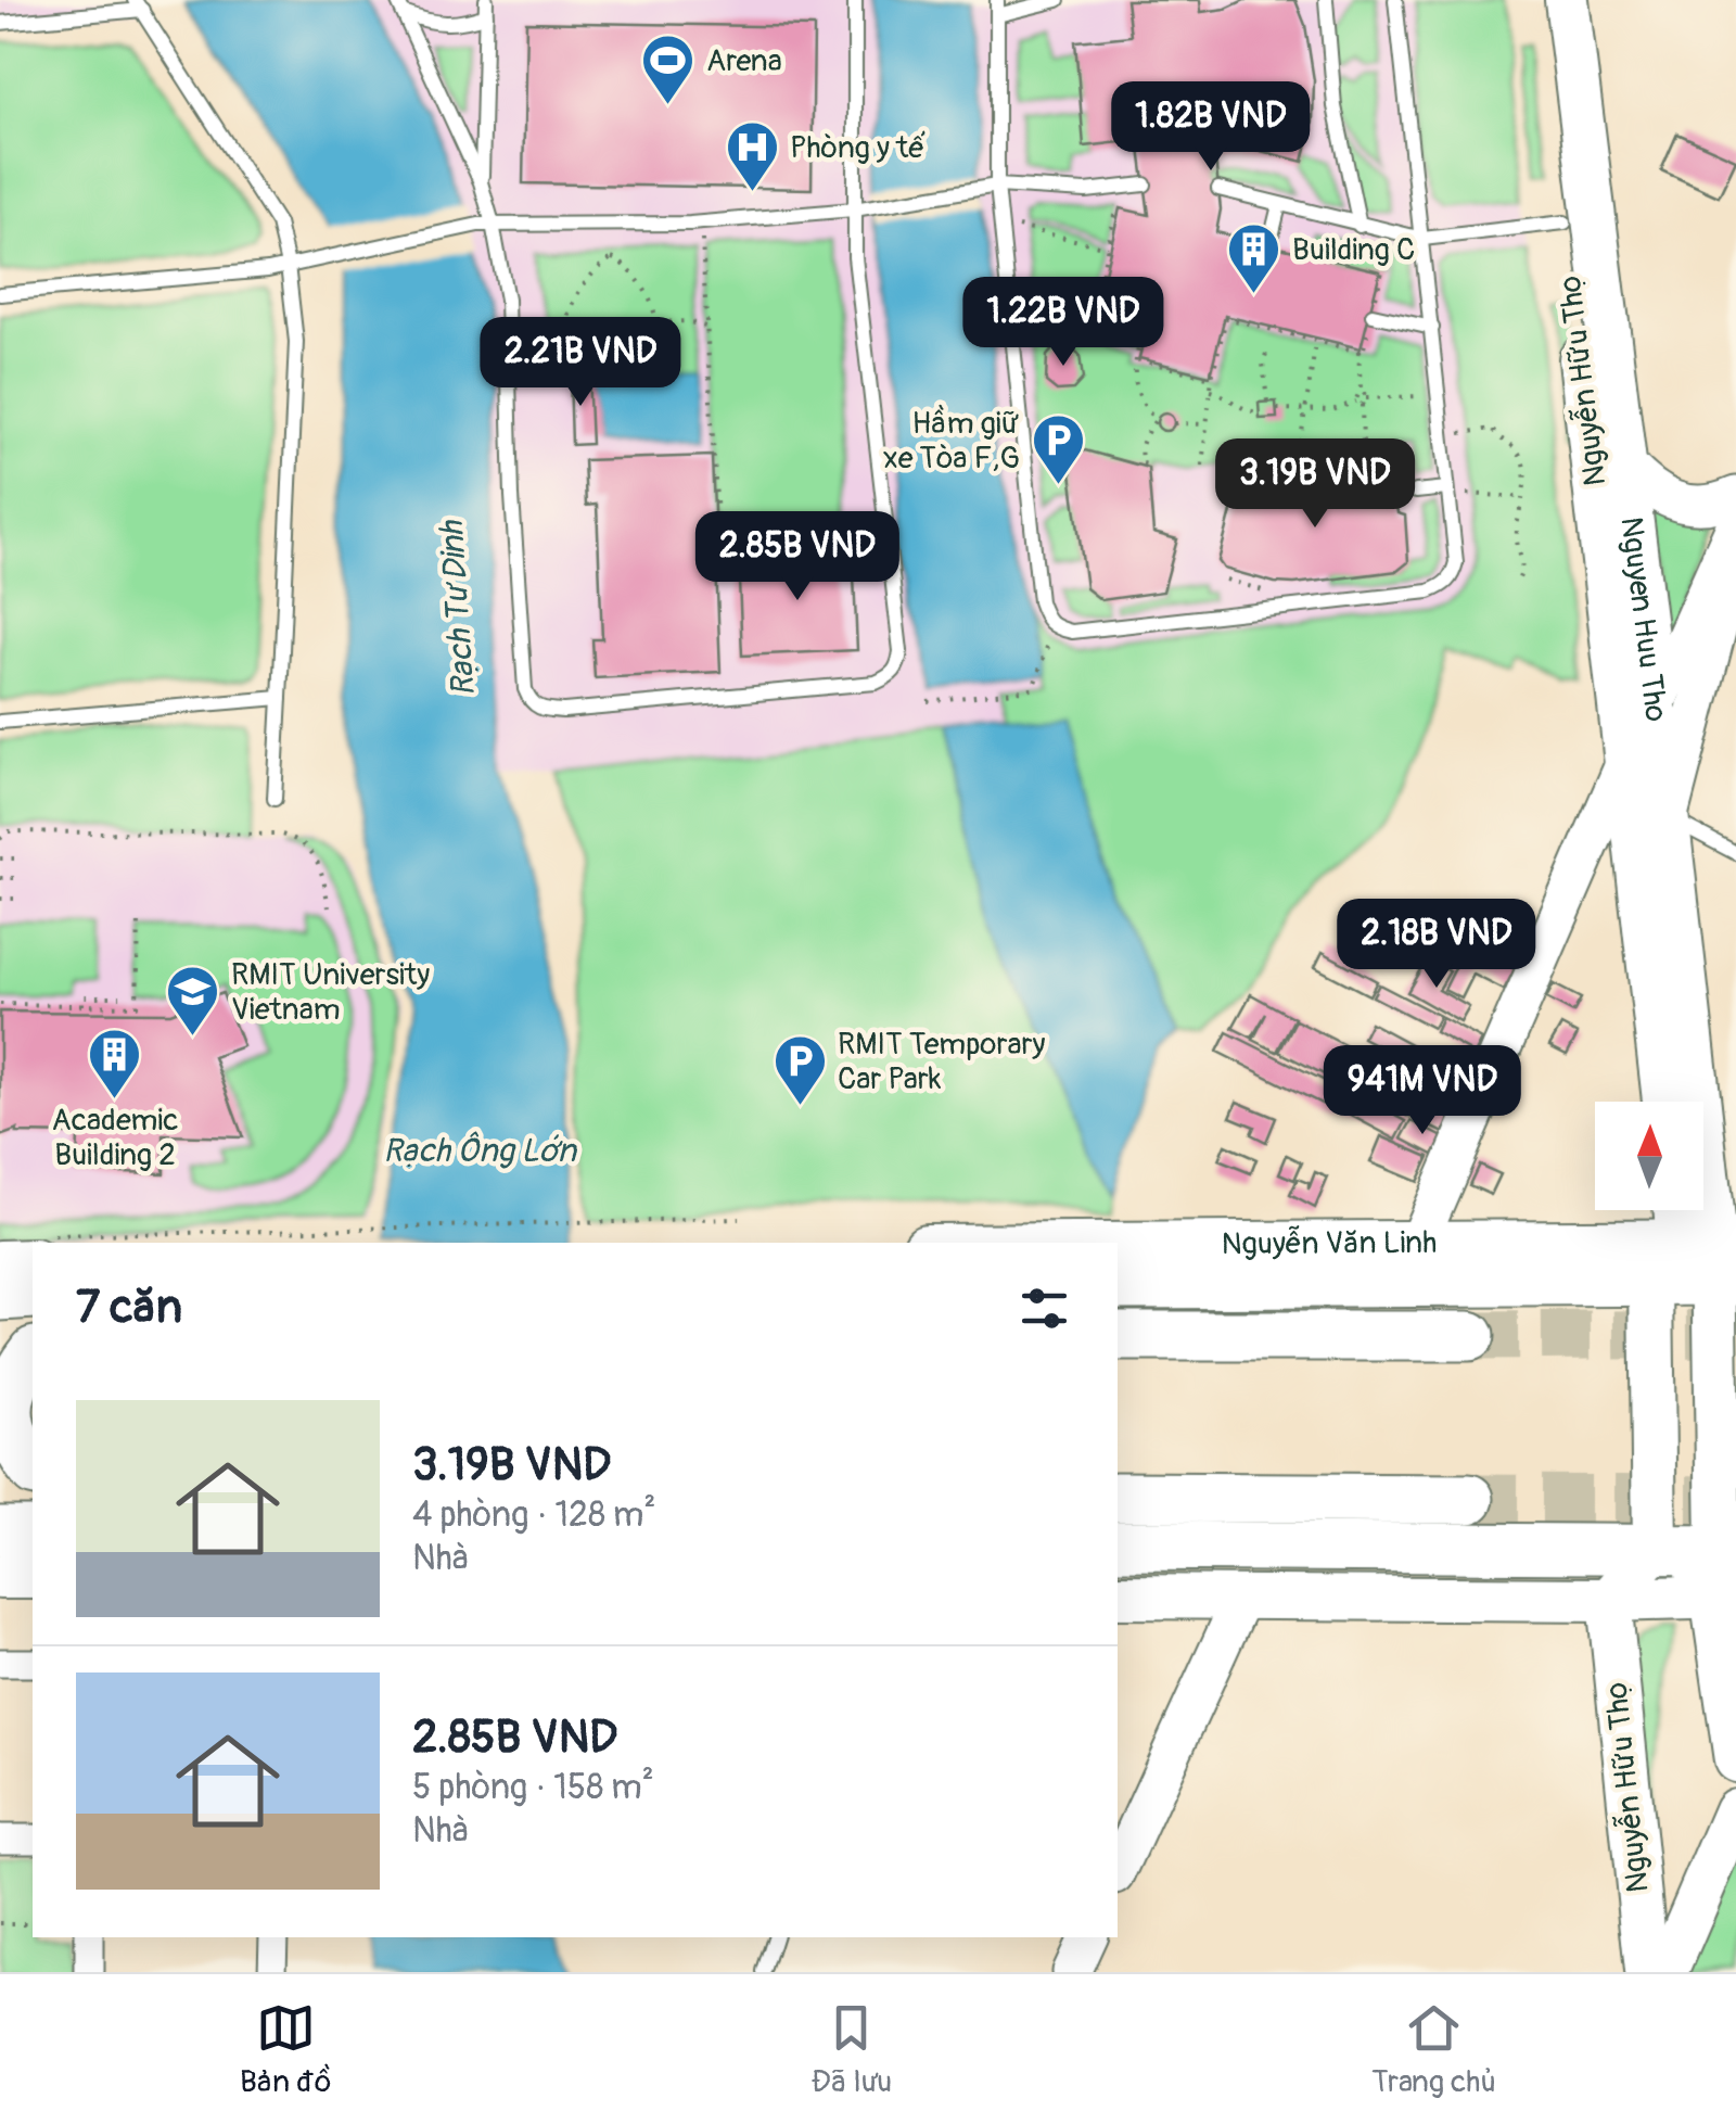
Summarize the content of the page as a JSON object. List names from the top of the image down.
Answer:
{
  "streets": {
    "highway": ["Nguyễn Văn Linh"],
    "main road": ["Nguyễn Hữu Thọ", "Nguyen Huu Tho"]
  },
  "crossings": [
    ["Nguyễn Hữu Thọ", "Nguyen Huu Tho"],
    ["Nguyen Huu Tho", "Nguyễn Văn Linh"]
  ],
  "water": ["Rạch Tư Dinh", "Rạch Ông Lớn"],
  "places": {
    "sports": ["Arena"],
    "hospital": ["Phòng y tế"],
    "building": ["Building C", "Academic Building 2"],
    "parking": ["Hầm giữ xe Tòa F,G", "RMIT Temporary Car Park"],
    "school or university": ["RMIT University Vietnam"]
  },
  "north": "top",
  "page": {
    "price": [
      "1.82B VND",
      "1.22B VND",
      "2.21B VND",
      "3.19B VND",
      "2.85B VND",
      "2.18B VND",
      "941M VND"
    ],
    "heading": "7 căn",
    "list": [
      {
        "name": "3.19B VND",
        "note": "4 phòng · 128 m² · Nhà"
      },
      {
        "name": "2.85B VND",
        "note": "5 phòng · 158 m² · Nhà"
      }
    ],
    "tabs": ["Bản đồ", "Đã lưu", "Trang chủ"]
  }
}
